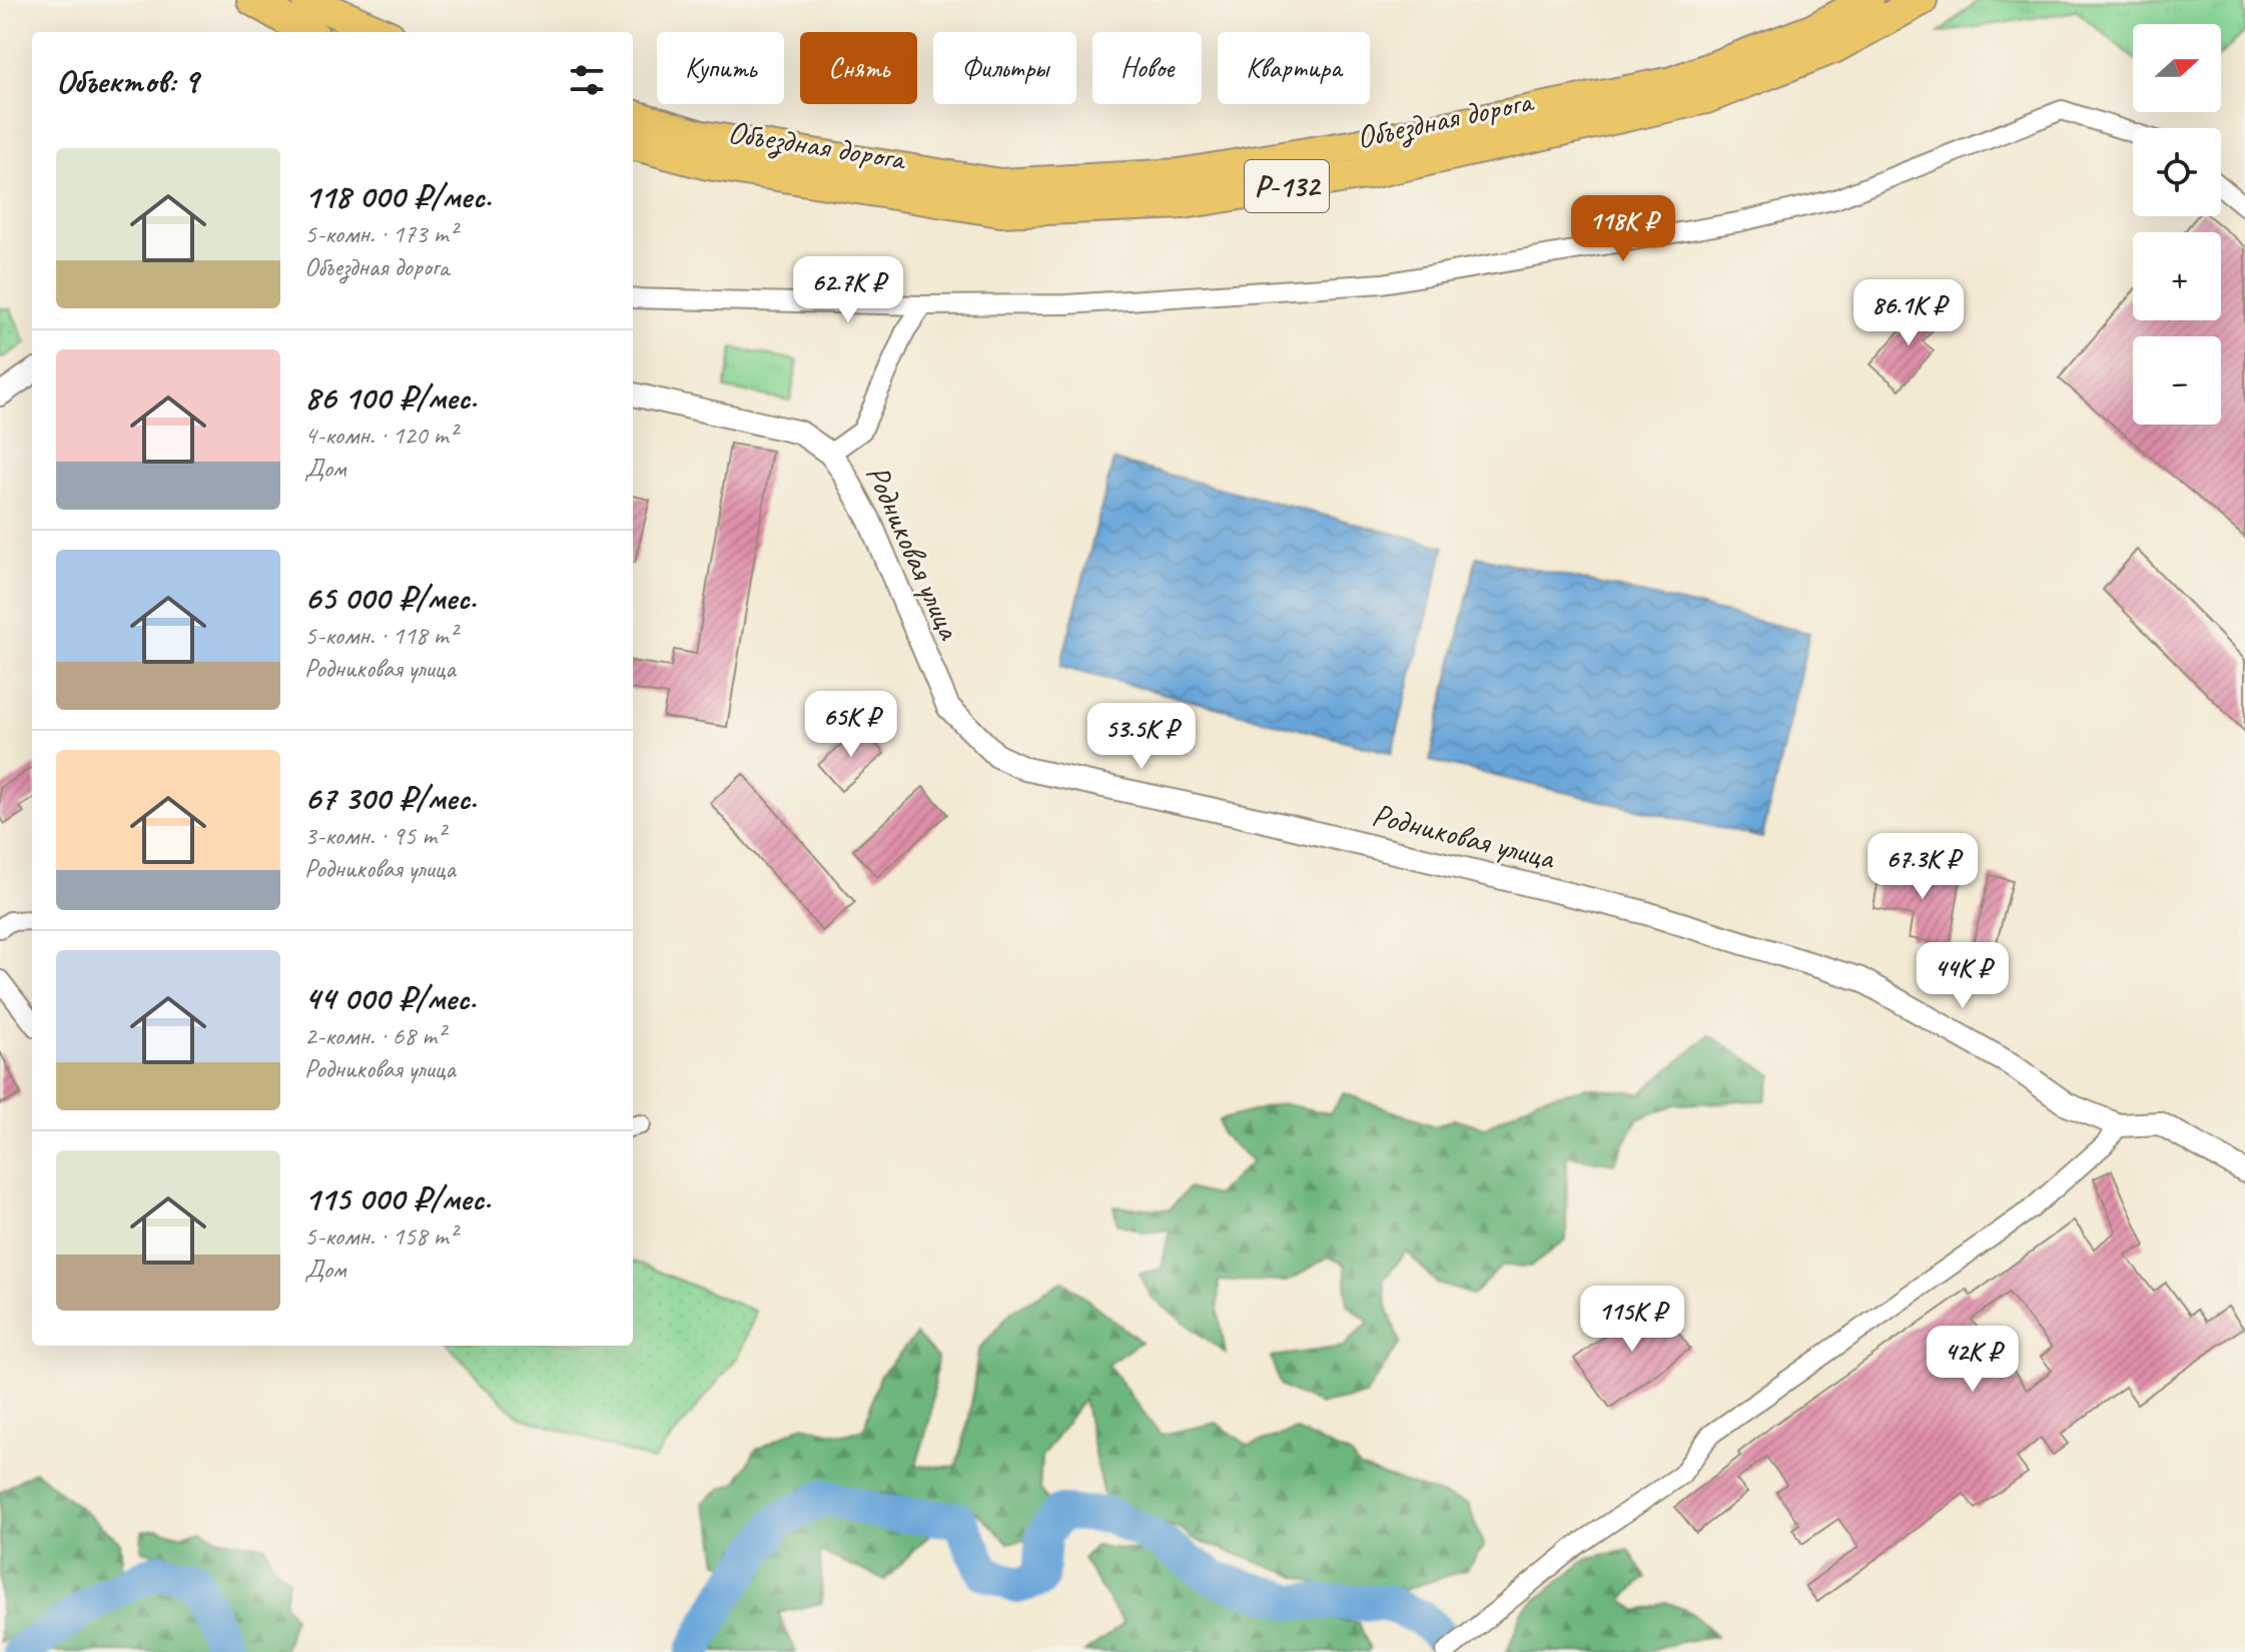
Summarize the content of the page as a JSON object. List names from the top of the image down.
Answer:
{
  "streets": {
    "highway": ["Объездная дорога", "Р-132"],
    "street": ["Родниковая улица"]
  },
  "north": "right",
  "page": {
    "map_buttons": ["+", "−"],
    "chip": [
      "Купить",
      "Снять",
      "Фильтры",
      "Новое",
      "Квартира"
    ],
    "heading": "Объектов: 9",
    "list": [
      {
        "name": "118 000 ₽/мес.",
        "note": "5-комн. · 173 m² · Объездная дорога"
      },
      {
        "name": "86 100 ₽/мес.",
        "note": "4-комн. · 120 m² · Дом"
      },
      {
        "name": "65 000 ₽/мес.",
        "note": "5-комн. · 118 m² · Родниковая улица"
      },
      {
        "name": "67 300 ₽/мес.",
        "note": "3-комн. · 95 m² · Родниковая улица"
      },
      {
        "name": "44 000 ₽/мес.",
        "note": "2-комн. · 68 m² · Родниковая улица"
      },
      {
        "name": "115 000 ₽/мес.",
        "note": "5-комн. · 158 m² · Дом"
      }
    ],
    "price": [
      "118K ₽",
      "62.7K ₽",
      "86.1K ₽",
      "65K ₽",
      "53.5K ₽",
      "67.3K ₽",
      "44K ₽",
      "115K ₽",
      "42K ₽"
    ]
  }
}
